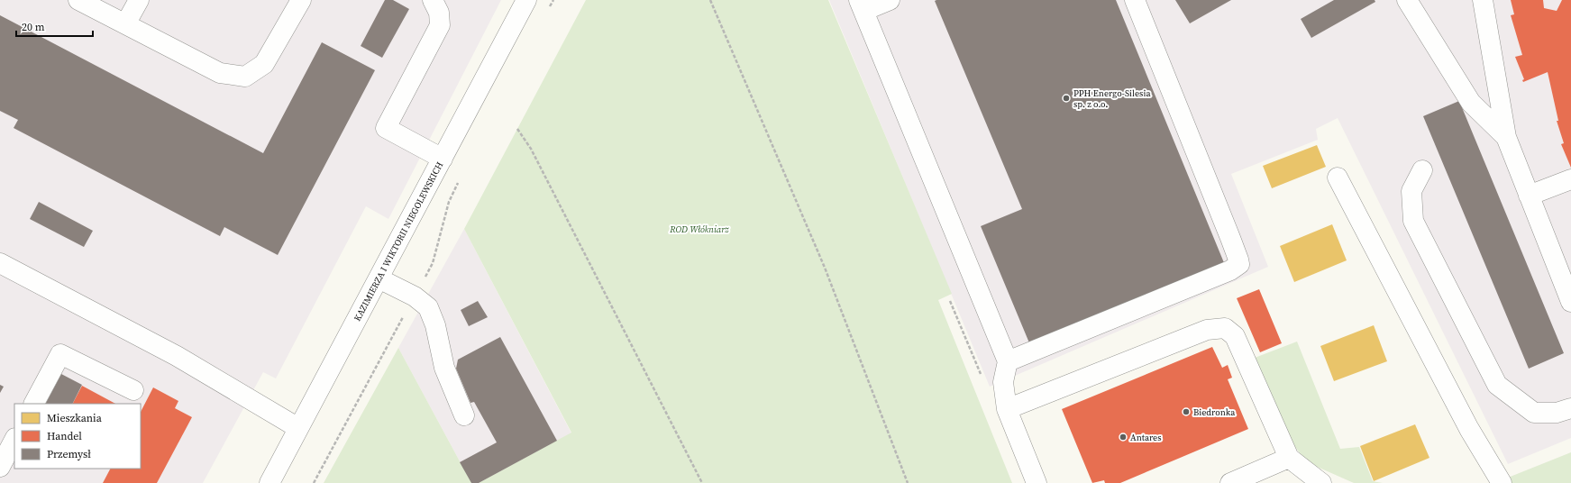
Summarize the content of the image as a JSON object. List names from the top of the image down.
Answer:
{
  "streets": {
    "street": ["KAZIMIERZA I WIKTORII NIEGOLEWSKICH"]
  },
  "parks": ["ROD Włókniarz"],
  "places": ["PPH Energo-Silesia sp. z o.o.", "Biedronka", "Antares"],
  "legend": ["Mieszkania", "Handel", "Przemysł"],
  "scale_bar": "20 m"
}
